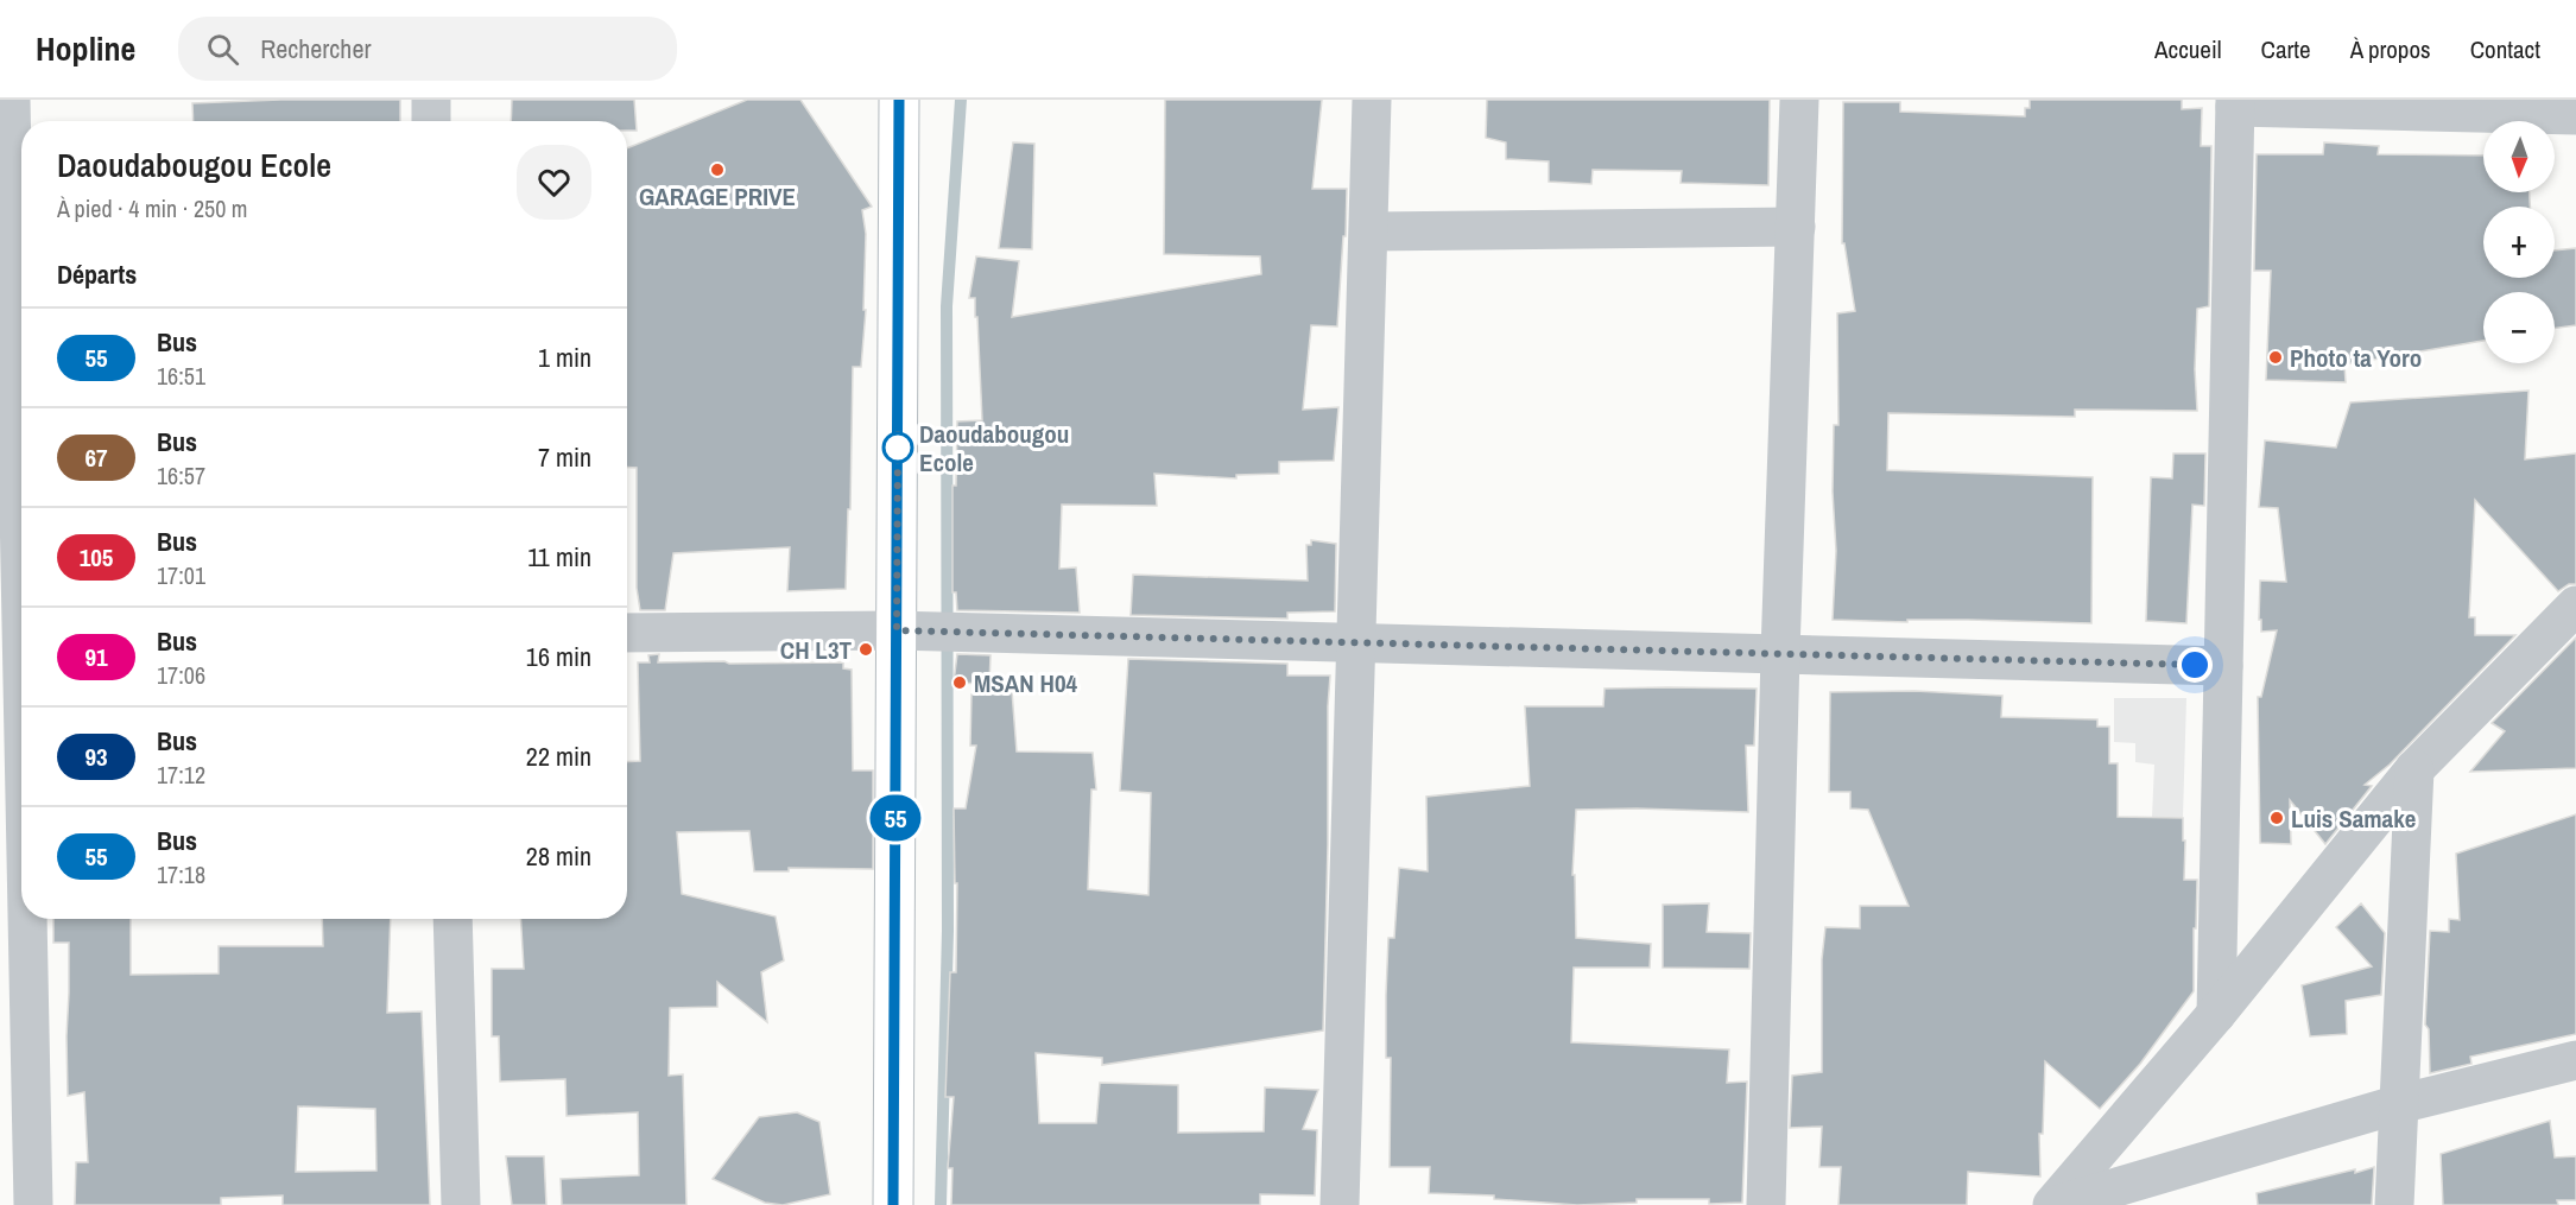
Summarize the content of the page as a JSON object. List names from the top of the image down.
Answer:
{
  "places": [
    "GARAGE PRIVE",
    "Photo ta Yoro",
    "Daoudabougou Ecole",
    "CH L3T",
    "MSAN H04",
    "Luis Samake"
  ],
  "lines": ["bus line 55"],
  "north": "bottom",
  "page": {
    "header": "Hopline",
    "search": "Rechercher",
    "nav": [
      "Accueil",
      "Carte",
      "À propos",
      "Contact"
    ],
    "on_map": "55",
    "map_buttons": ["+", "−"],
    "heading": [
      ["Daoudabougou Ecole", "À pied · 4 min · 250 m"],
      "Départs"
    ],
    "list": [
      {
        "mark": "55",
        "name": "Bus",
        "note": "16:51",
        "value": "1 min"
      },
      {
        "mark": "67",
        "name": "Bus",
        "note": "16:57",
        "value": "7 min"
      },
      {
        "mark": "105",
        "name": "Bus",
        "note": "17:01",
        "value": "11 min"
      },
      {
        "mark": "91",
        "name": "Bus",
        "note": "17:06",
        "value": "16 min"
      },
      {
        "mark": "93",
        "name": "Bus",
        "note": "17:12",
        "value": "22 min"
      },
      {
        "mark": "55",
        "name": "Bus",
        "note": "17:18",
        "value": "28 min"
      }
    ]
  }
}
